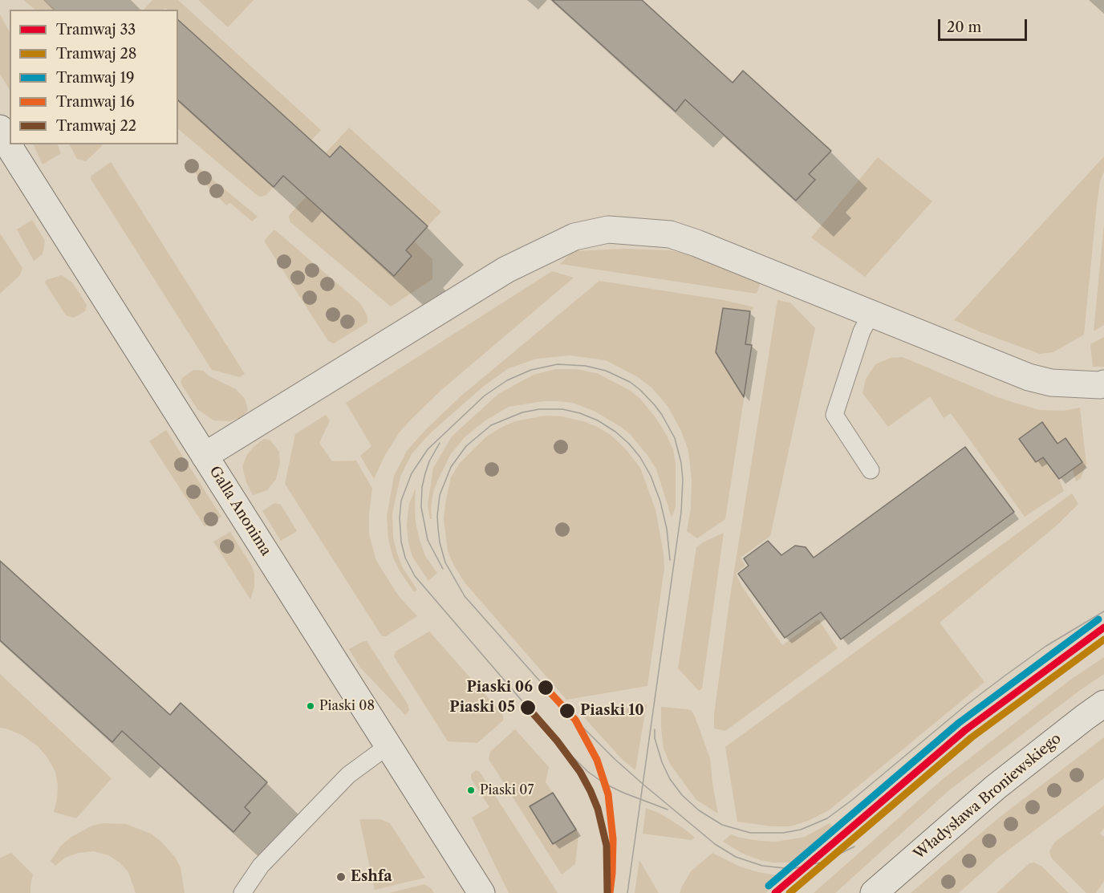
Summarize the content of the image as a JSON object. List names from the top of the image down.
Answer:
{
  "streets": {
    "street": ["Galla Anonima", "Władysława Broniewskiego"]
  },
  "places": [
    "Piaski 06",
    "Piaski 08",
    "Piaski 05",
    "Piaski 10",
    "Piaski 07",
    "Eshfa"
  ],
  "lines": [
    "tram line 19",
    "tram line 33",
    "tram line 28",
    "tram line 16",
    "tram line 22"
  ],
  "legend": [
    "Tramwaj 33",
    "Tramwaj 28",
    "Tramwaj 19",
    "Tramwaj 16",
    "Tramwaj 22"
  ],
  "scale_bar": "20 m"
}
